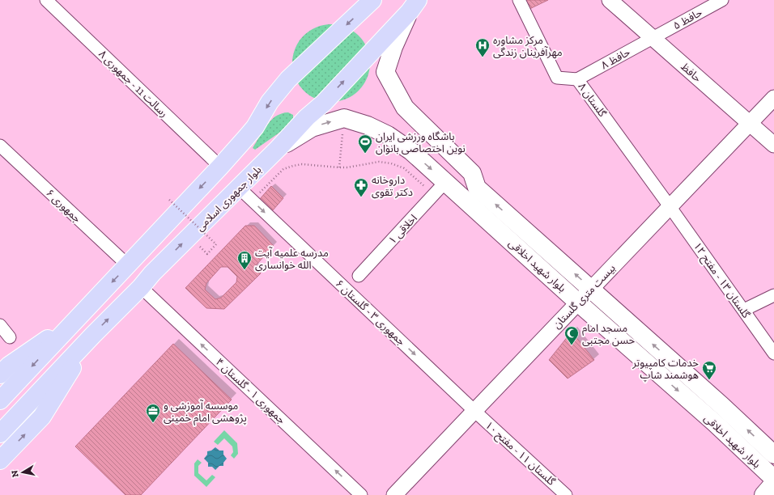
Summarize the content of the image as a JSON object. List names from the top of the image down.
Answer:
{
  "streets": {
    "main road": ["بلوار جمهوری اسلامی", "بلوار شهید اخلاقی"],
    "street": [
      "حافظ ۵",
      "حافظ ۸",
      "حافظ",
      "رسالت 11 - جمهوری ۸",
      "گلستان ۸",
      "جمهوری ۶",
      "اخلاقی ۱",
      "گلستان ۱۳ - مفتح ۱۲",
      "بیست متری گلستان",
      "جمهوری ۳ - گلستان ۶",
      "جمهوری ۱ - گلستان ۴",
      "گلستان ۱۱ - مفتح ۱۰"
    ]
  },
  "crossings": [
    ["حافظ ۵", "حافظ ۸"],
    ["حافظ ۵", "حافظ"],
    ["حافظ ۸", "حافظ"],
    ["حافظ ۸", "گلستان ۸"],
    ["حافظ", "بیست متری گلستان"],
    ["گلستان ۸", "گلستان ۱۳ - مفتح ۱۲"],
    ["گلستان ۸", "بیست متری گلستان"],
    ["بلوار جمهوری اسلامی", "بلوار شهید اخلاقی"],
    ["بلوار جمهوری اسلامی", "جمهوری ۳ - گلستان ۶"],
    ["بلوار جمهوری اسلامی", "جمهوری ۱ - گلستان ۴"],
    ["اخلاقی ۱", "بلوار شهید اخلاقی"],
    ["بلوار شهید اخلاقی", "بیست متری گلستان"],
    ["گلستان ۱۳ - مفتح ۱۲", "بیست متری گلستان"],
    ["بیست متری گلستان", "جمهوری ۳ - گلستان ۶"],
    ["بیست متری گلستان", "گلستان ۱۱ - مفتح ۱۰"],
    ["جمهوری ۳ - گلستان ۶", "گلستان ۱۱ - مفتح ۱۰"]
  ],
  "one_way": ["جمهوری ۳ - گلستان ۶", "جمهوری ۱ - گلستان ۴"],
  "places": {
    "hospital": ["مرکز مشاوره مهرآفرینان زندگی"],
    "sports": ["باشگاه ورزشی ایران نوین اختصاصی بانوان"],
    "pharmacy": ["داروخانه دکتر تقوی"],
    "building": ["مدرسه علمیه آیت الله خوانساری"],
    "mosque": ["مسجد امام حسن مجتبی"],
    "supermarket": ["خدمات کامپیوتر هوشمند شاپ"],
    "office": ["موسسه آموزشی و پژوهشی امام خمینی"]
  },
  "north": "left"
}
